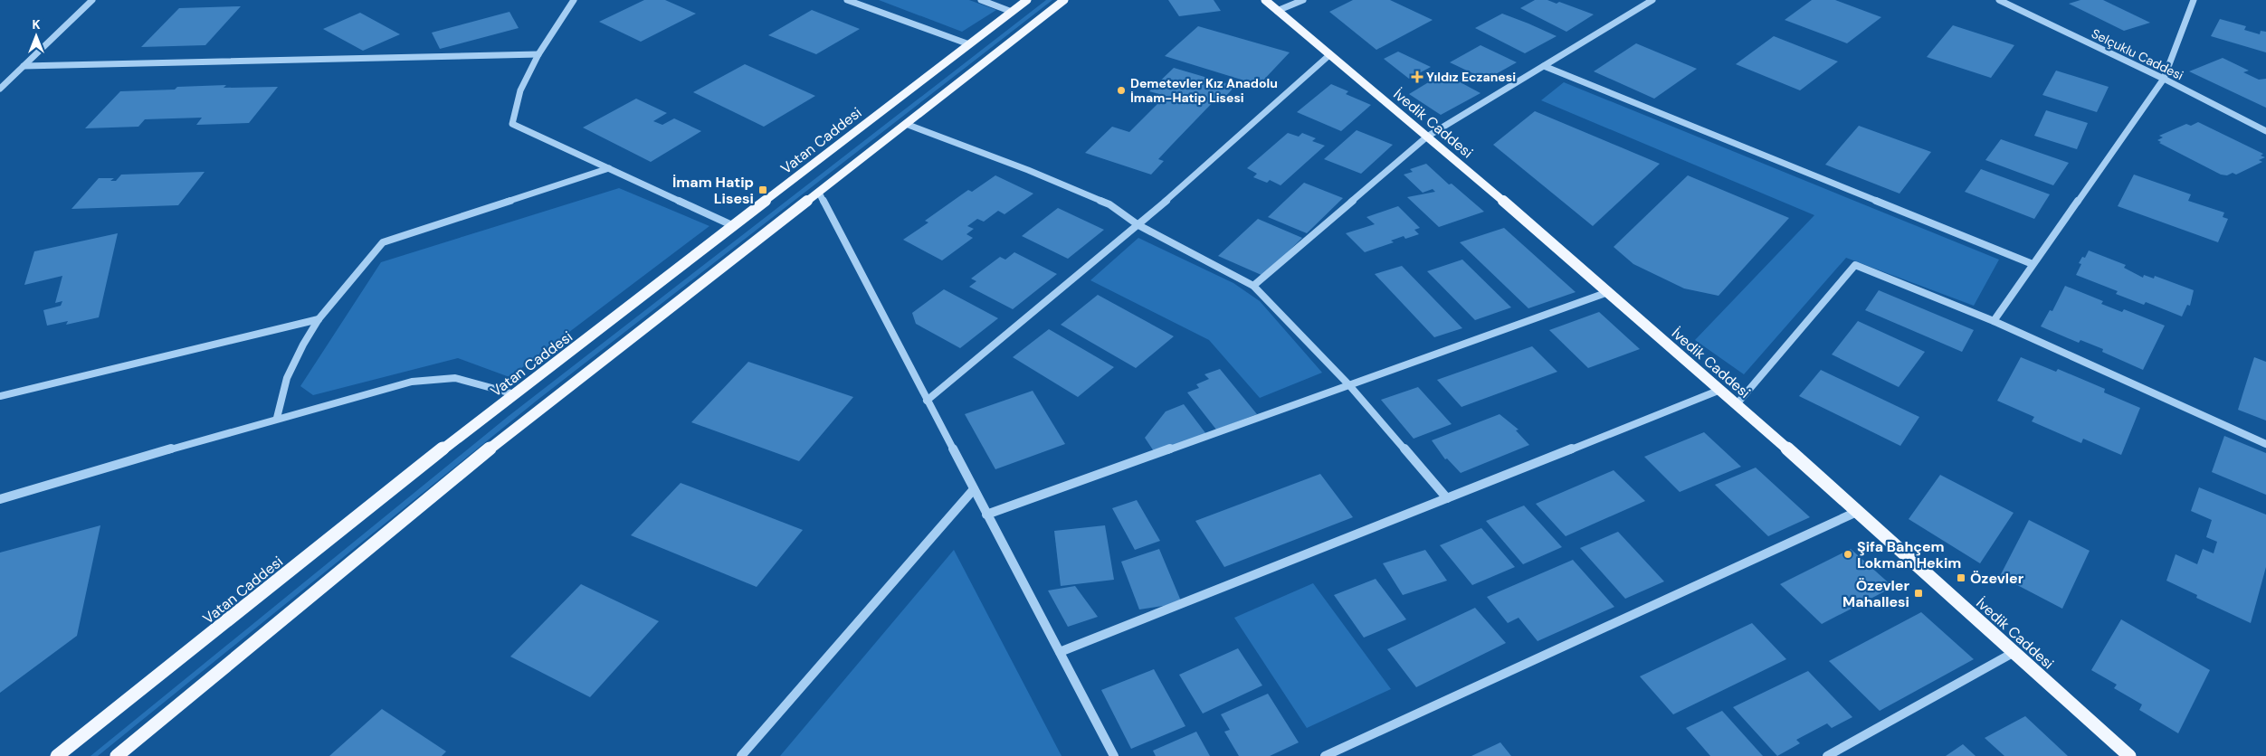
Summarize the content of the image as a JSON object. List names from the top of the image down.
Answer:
{
  "streets": {
    "main road": ["İvedik Caddesi", "Vatan Caddesi"],
    "street": ["Selçuklu Caddesi"]
  },
  "places": {
    "health": ["Yıldız Eczanesi"],
    "other": ["Demetevler Kız Anadolu İmam-Hatip Lisesi", "Şifa Bahçem Lokman Hekim"],
    "transit": ["İmam Hatip Lisesi", "Özevler", "Özevler Mahallesi"]
  },
  "north": "top"
}
